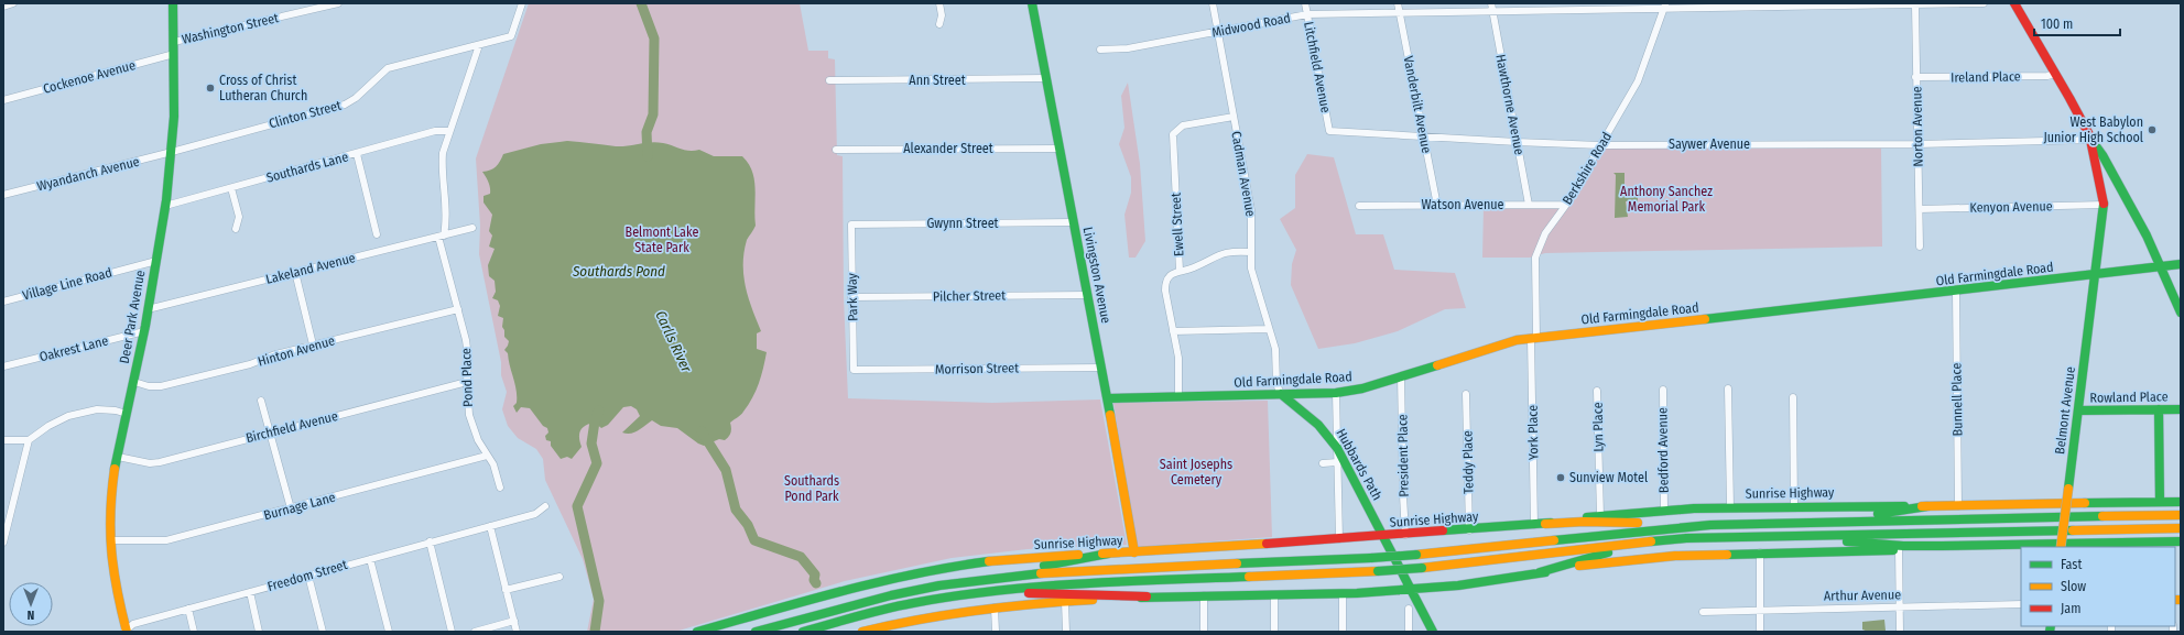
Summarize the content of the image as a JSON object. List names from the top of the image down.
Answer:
{
  "streets": {
    "main road": [
      "Old Farmingdale Road",
      "Livingston Avenue",
      "Deer Park Avenue",
      "Rowland Place",
      "Belmont Avenue",
      "Hubbards Path",
      "Sunrise Highway"
    ],
    "street": [
      "Midwood Road",
      "Washington Street",
      "Litchfield Avenue",
      "Cockenoe Avenue",
      "Ireland Place",
      "Ann Street",
      "Vanderbilt Avenue",
      "Hawthorne Avenue",
      "Clinton Street",
      "Norton Avenue",
      "Saywer Avenue",
      "Alexander Street",
      "Southards Lane",
      "Berkshire Road",
      "Wyandanch Avenue",
      "Cadman Avenue",
      "Watson Avenue",
      "Kenyon Avenue",
      "Gwynn Street",
      "Ewell Street",
      "Lakeland Avenue",
      "Village Line Road",
      "Pilcher Street",
      "Park Way",
      "Oakrest Lane",
      "Hinton Avenue",
      "Morrison Street",
      "Pond Place",
      "Bunnell Place",
      "Birchfield Avenue",
      "Lyn Place",
      "York Place",
      "Bedford Avenue",
      "President Place",
      "Teddy Place",
      "Burnage Lane",
      "Freedom Street",
      "Arthur Avenue"
    ]
  },
  "crossings": [
    ["Midwood Road", "Litchfield Avenue"],
    ["Midwood Road", "Vanderbilt Avenue"],
    ["Midwood Road", "Hawthorne Avenue"],
    ["Midwood Road", "Norton Avenue"],
    ["Midwood Road", "Berkshire Road"],
    ["Midwood Road", "Cadman Avenue"],
    ["Washington Street", "Deer Park Avenue"],
    ["Litchfield Avenue", "Saywer Avenue"],
    ["Cockenoe Avenue", "Deer Park Avenue"],
    ["Ireland Place", "Norton Avenue"],
    ["Ann Street", "Livingston Avenue"],
    ["Vanderbilt Avenue", "Saywer Avenue"],
    ["Vanderbilt Avenue", "Watson Avenue"],
    ["Hawthorne Avenue", "Saywer Avenue"],
    ["Hawthorne Avenue", "Watson Avenue"],
    ["Clinton Street", "Wyandanch Avenue"],
    ["Clinton Street", "Deer Park Avenue"],
    ["Clinton Street", "Pond Place"],
    ["Norton Avenue", "Saywer Avenue"],
    ["Norton Avenue", "Kenyon Avenue"],
    ["Saywer Avenue", "Berkshire Road"],
    ["Saywer Avenue", "Belmont Avenue"],
    ["Alexander Street", "Livingston Avenue"],
    ["Southards Lane", "Deer Park Avenue"],
    ["Southards Lane", "Pond Place"],
    ["Berkshire Road", "Watson Avenue"],
    ["Berkshire Road", "Old Farmingdale Road"],
    ["Berkshire Road", "York Place"],
    ["Wyandanch Avenue", "Deer Park Avenue"],
    ["Cadman Avenue", "Ewell Street"],
    ["Cadman Avenue", "Old Farmingdale Road"],
    ["Cadman Avenue", "Hubbards Path"],
    ["Kenyon Avenue", "Belmont Avenue"],
    ["Gwynn Street", "Livingston Avenue"],
    ["Gwynn Street", "Park Way"],
    ["Ewell Street", "Old Farmingdale Road"],
    ["Lakeland Avenue", "Deer Park Avenue"],
    ["Lakeland Avenue", "Pond Place"],
    ["Old Farmingdale Road", "Livingston Avenue"],
    ["Old Farmingdale Road", "Bunnell Place"],
    ["Old Farmingdale Road", "Belmont Avenue"],
    ["Old Farmingdale Road", "York Place"],
    ["Old Farmingdale Road", "President Place"],
    ["Old Farmingdale Road", "Hubbards Path"],
    ["Livingston Avenue", "Pilcher Street"],
    ["Livingston Avenue", "Morrison Street"],
    ["Livingston Avenue", "Sunrise Highway"],
    ["Village Line Road", "Deer Park Avenue"],
    ["Pilcher Street", "Park Way"],
    ["Park Way", "Morrison Street"],
    ["Deer Park Avenue", "Oakrest Lane"],
    ["Deer Park Avenue", "Hinton Avenue"],
    ["Deer Park Avenue", "Birchfield Avenue"],
    ["Deer Park Avenue", "Burnage Lane"],
    ["Deer Park Avenue", "Freedom Street"],
    ["Hinton Avenue", "Pond Place"],
    ["Pond Place", "Birchfield Avenue"],
    ["Pond Place", "Burnage Lane"],
    ["Rowland Place", "Belmont Avenue"],
    ["Bunnell Place", "Sunrise Highway"],
    ["Lyn Place", "Sunrise Highway"],
    ["York Place", "Sunrise Highway"],
    ["Bedford Avenue", "Sunrise Highway"],
    ["President Place", "Sunrise Highway"],
    ["Teddy Place", "Sunrise Highway"],
    ["Hubbards Path", "Sunrise Highway"]
  ],
  "water": ["Southards Pond", "Carlls River"],
  "parks": [
    "Anthony Sanchez Memorial Park",
    "Belmont Lake State Park",
    "Saint Josephs Cemetery",
    "Southards Pond Park"
  ],
  "places": ["Cross of Christ Lutheran Church", "West Babylon Junior High School", "Sunview Motel"],
  "legend": ["Fast", "Slow", "Jam"],
  "scale_bar": "100 m",
  "north": "bottom"
}
